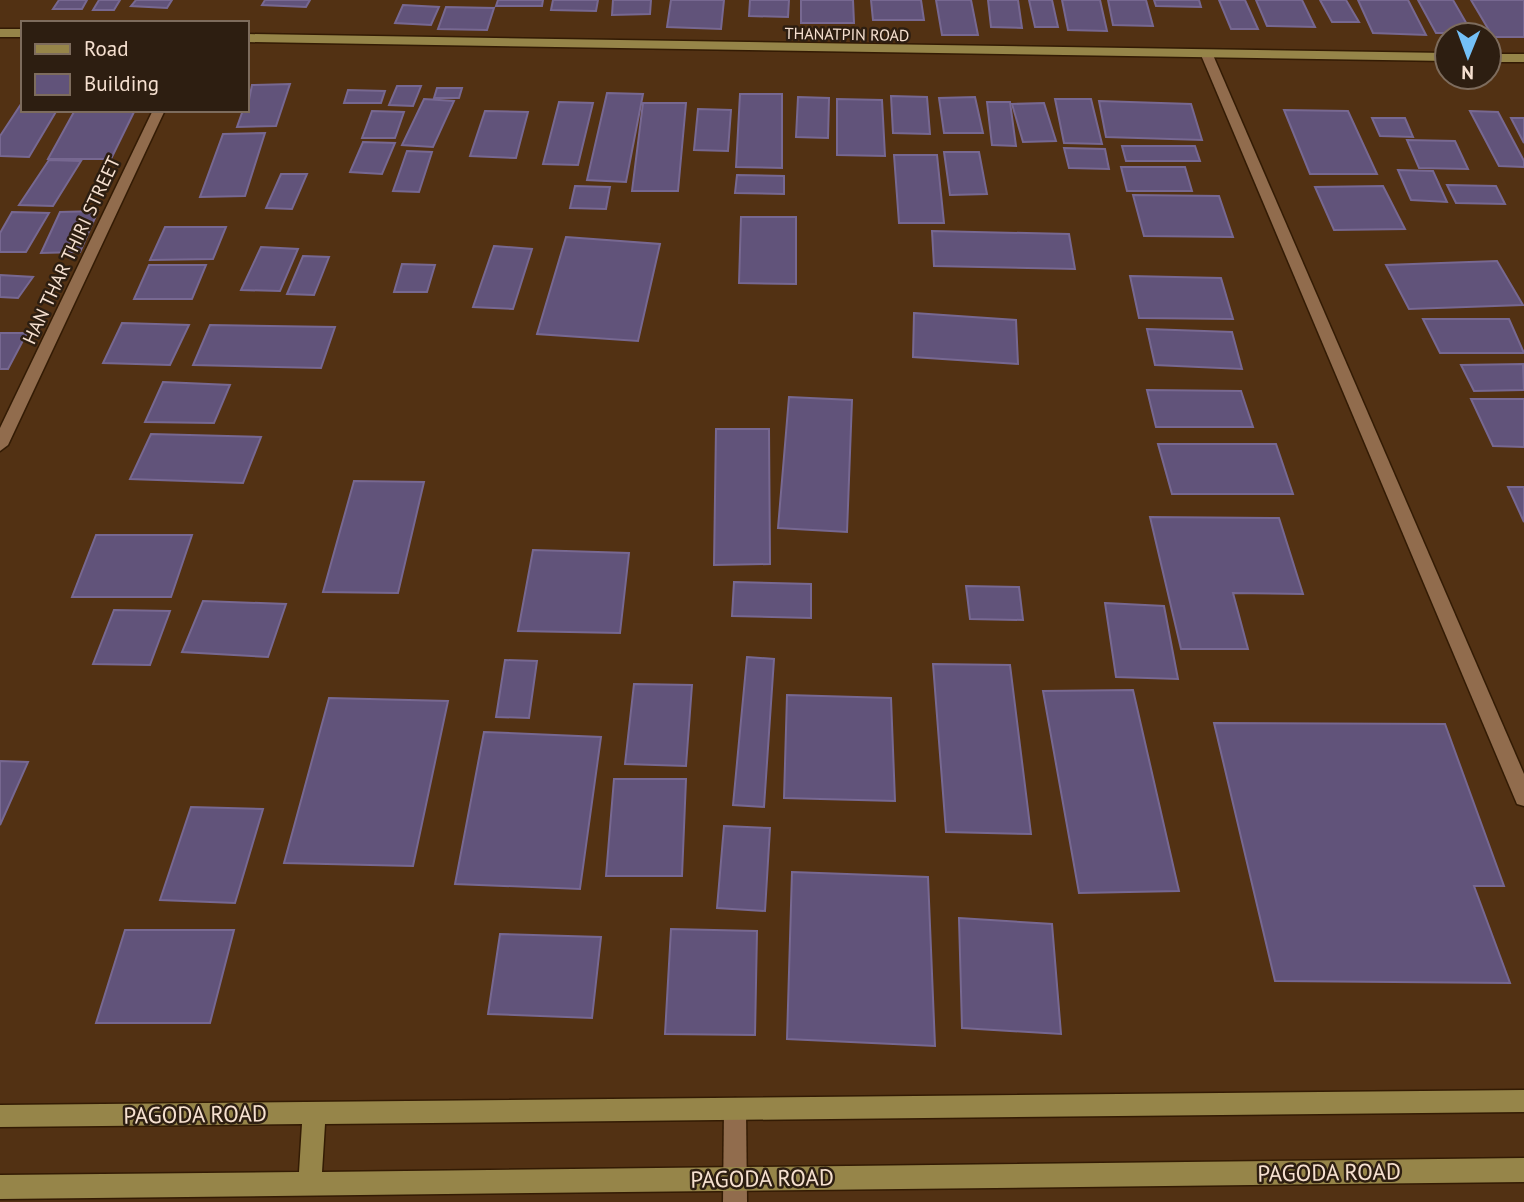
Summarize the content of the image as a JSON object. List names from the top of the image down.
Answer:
{
  "streets": {
    "street": ["THANATPIN ROAD", "HAN THAR THIRI STREET", "PAGODA ROAD"]
  },
  "legend": ["Road", "Building"],
  "north": "bottom"
}
